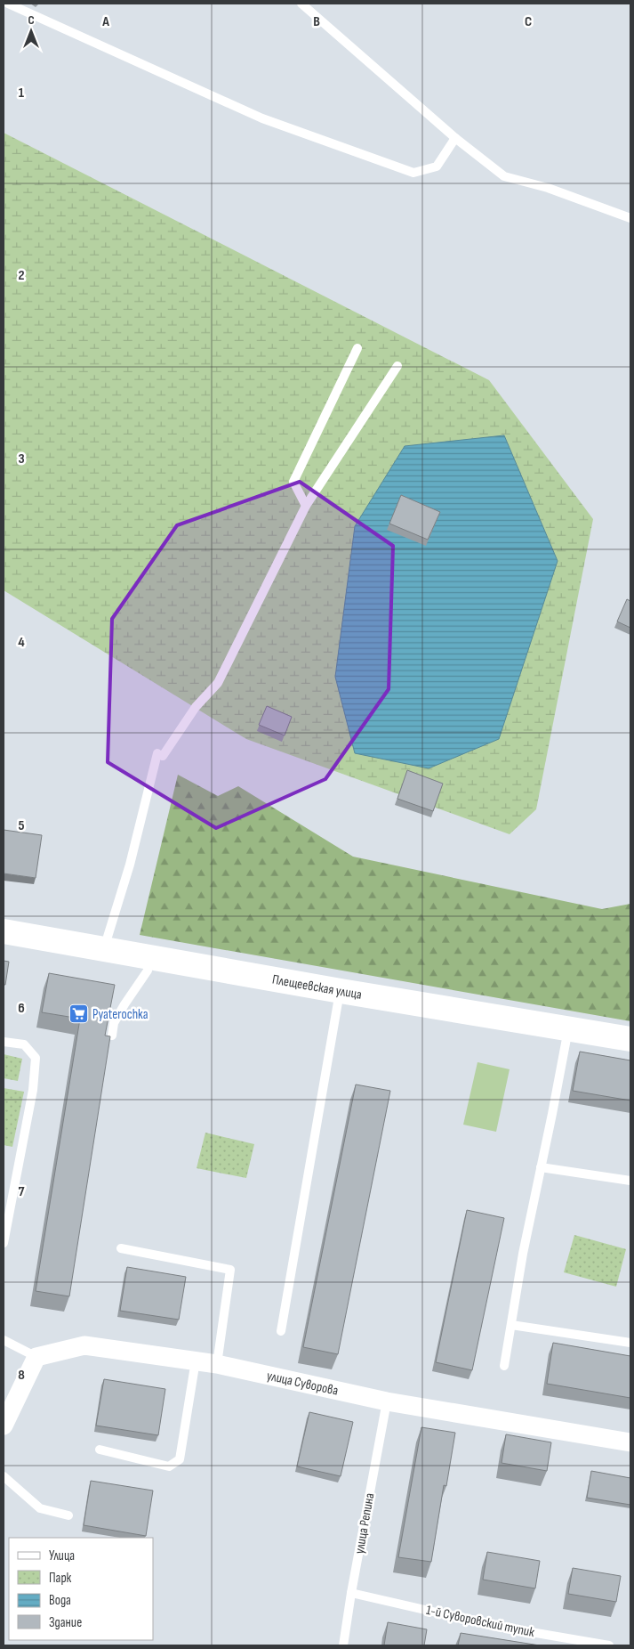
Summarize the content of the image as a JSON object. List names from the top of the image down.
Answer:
{
  "streets": {
    "street": ["Плещеевская улица", "улица Суворова"],
    "lane": ["улица Репина", "1-й Суворовский тупик"]
  },
  "crossings": [
    ["улица Суворова", "улица Репина"],
    ["улица Репина", "1-й Суворовский тупик"]
  ],
  "places": {
    "supermarket": ["Pyaterochka"]
  },
  "legend": [
    "Улица",
    "Парк",
    "Вода",
    "Здание"
  ],
  "north": "top",
  "grid": {
    "columns": ["A", "B", "C"],
    "rows": [
      "1",
      "2",
      "3",
      "4",
      "5",
      "6",
      "7",
      "8"
    ]
  }
}
